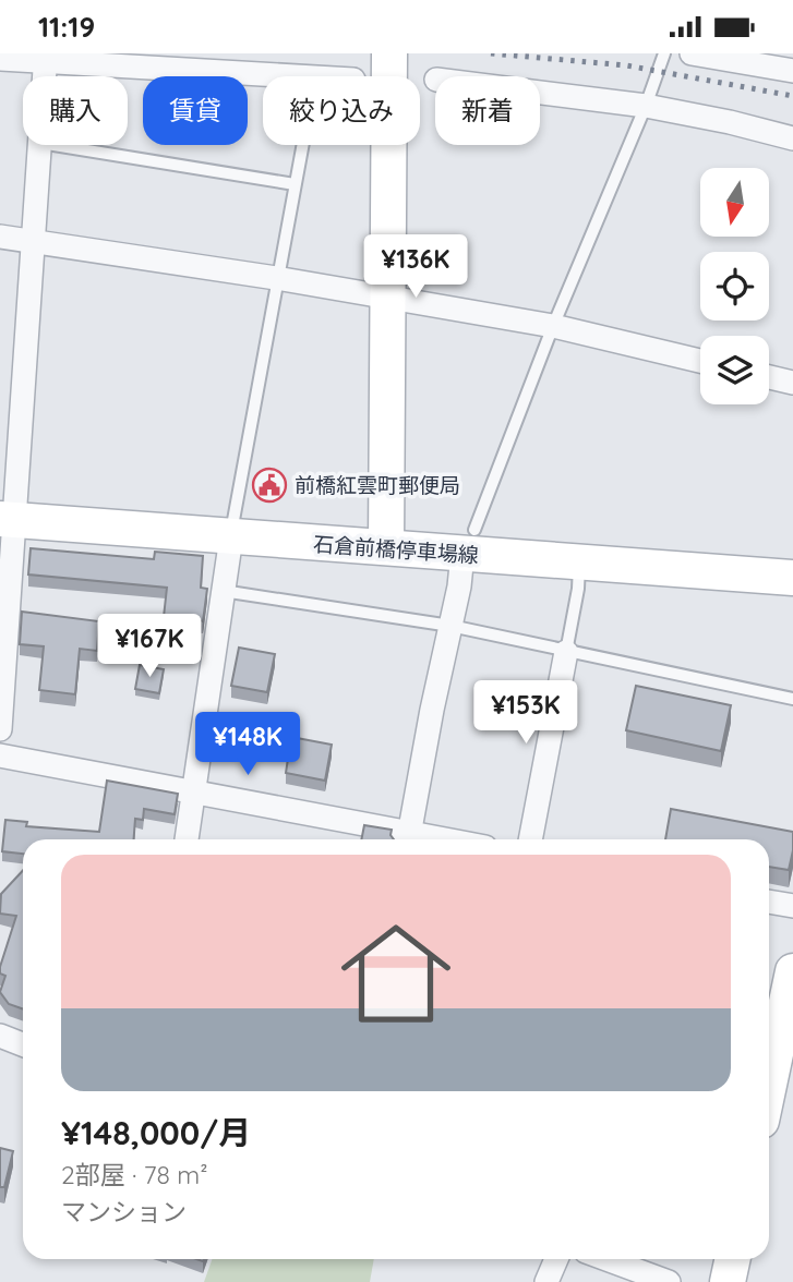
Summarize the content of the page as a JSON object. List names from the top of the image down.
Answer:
{
  "streets": {
    "main road": ["石倉前橋停車場線"]
  },
  "places": {
    "public building": ["前橋紅雲町郵便局"]
  },
  "north": "bottom",
  "page": {
    "status": "11:19",
    "chip": [
      "購入",
      "賃貸",
      "絞り込み",
      "新着"
    ],
    "price": [
      "¥136K",
      "¥167K",
      "¥153K",
      "¥148K"
    ],
    "list": [
      {
        "name": "¥148,000/月",
        "note": "2部屋 · 78 m² · マンション"
      }
    ]
  }
}
